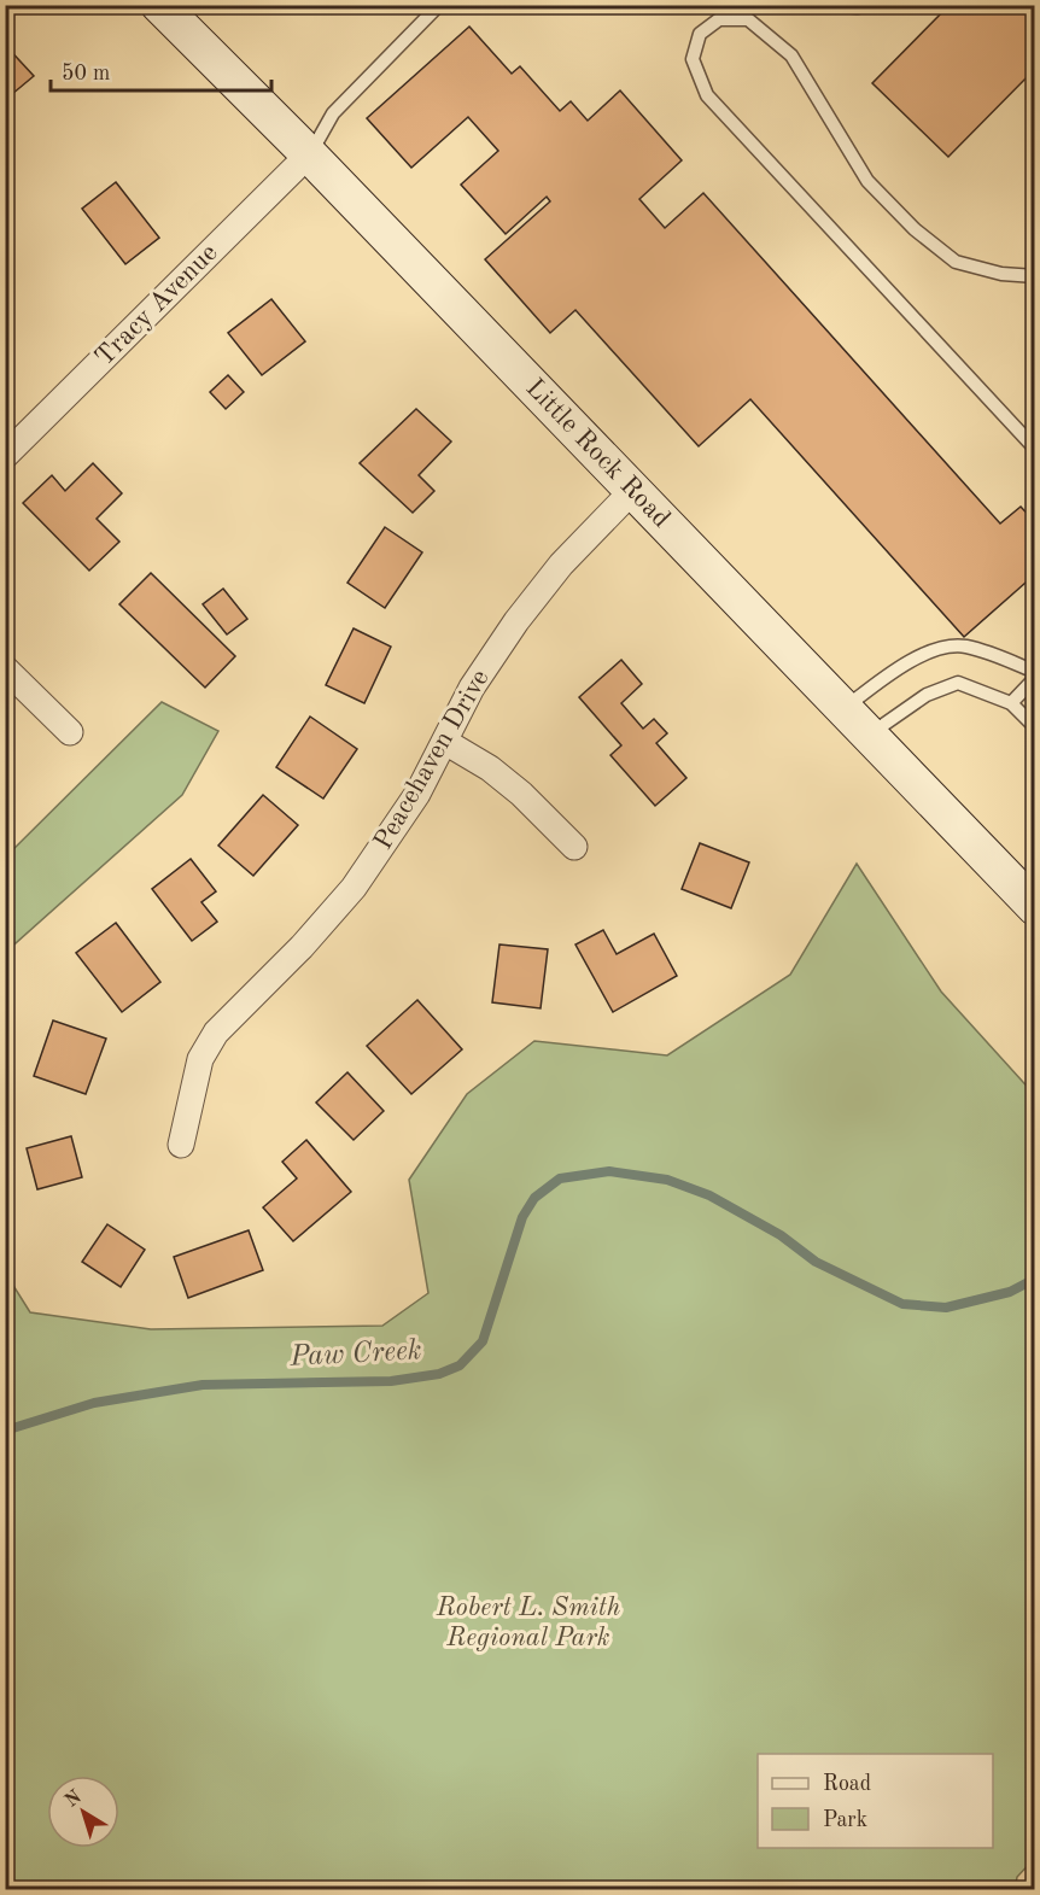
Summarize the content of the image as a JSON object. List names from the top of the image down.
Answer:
{
  "streets": {
    "main road": ["Little Rock Road"],
    "street": ["Tracy Avenue", "Peacehaven Drive"]
  },
  "crossings": [
    ["Tracy Avenue", "Little Rock Road"],
    ["Little Rock Road", "Peacehaven Drive"]
  ],
  "water": ["Paw Creek"],
  "parks": ["Robert L. Smith Regional Park"],
  "legend": ["Road", "Park"],
  "scale_bar": "50 m",
  "north": "top left"
}
